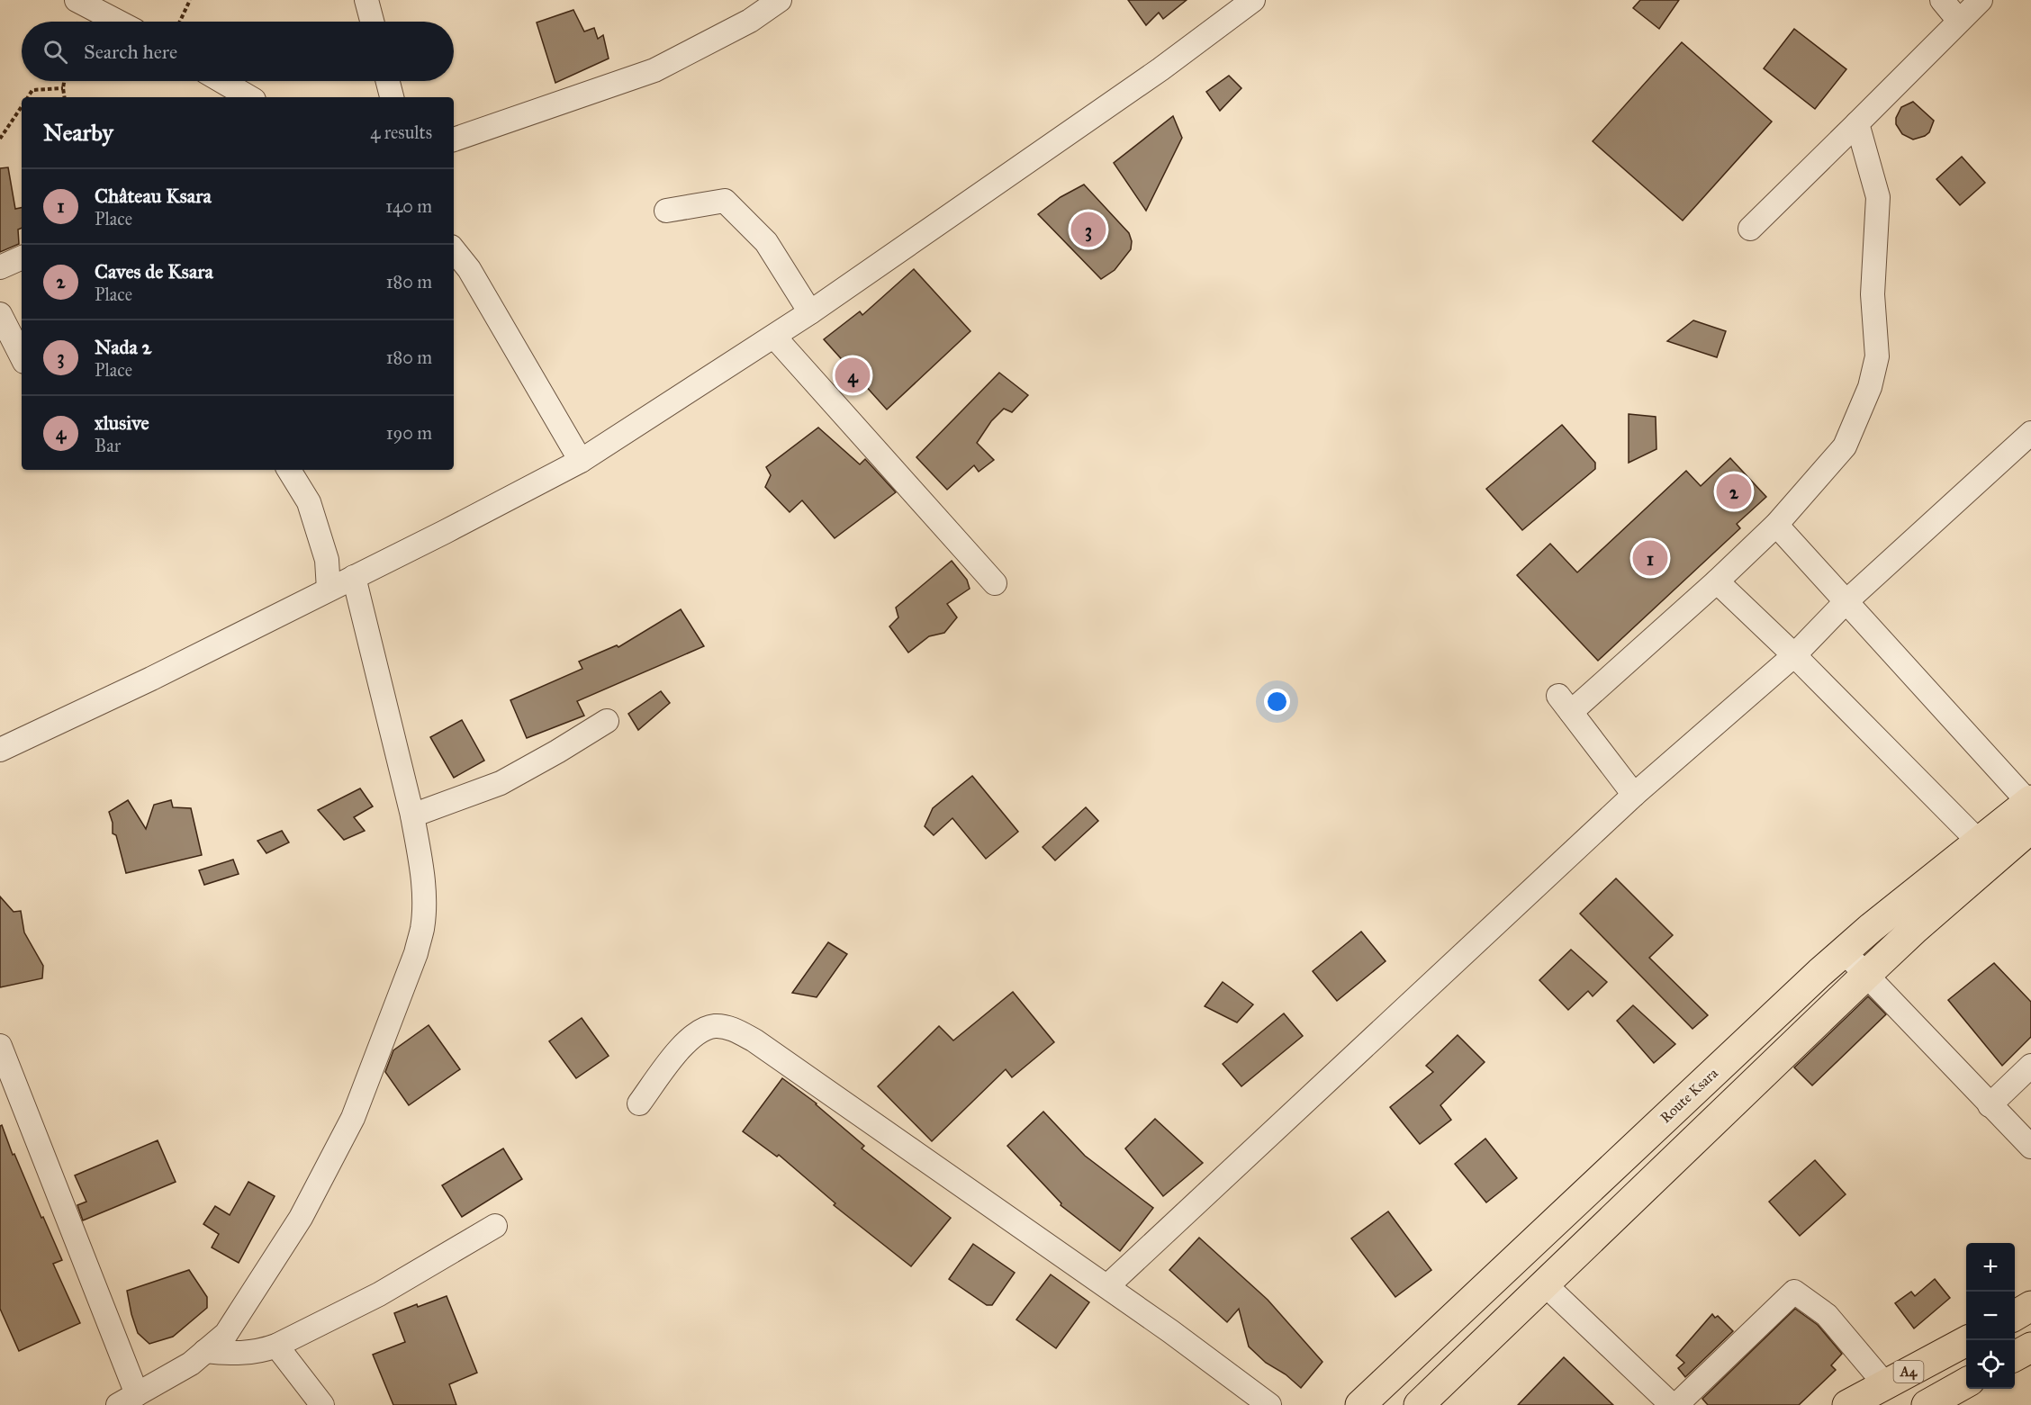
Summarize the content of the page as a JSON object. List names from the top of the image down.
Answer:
{
  "streets": {
    "main road": ["Route Ksara", "A4"]
  },
  "page": {
    "search": "Search here",
    "heading": ["Nearby", "4 results"],
    "list": [
      {
        "mark": "1",
        "name": "Château Ksara",
        "note": "Place",
        "value": "140 m"
      },
      {
        "mark": "2",
        "name": "Caves de Ksara",
        "note": "Place",
        "value": "180 m"
      },
      {
        "mark": "3",
        "name": "Nada 2",
        "note": "Place",
        "value": "180 m"
      },
      {
        "mark": "4",
        "name": "xlusive",
        "note": "Bar",
        "value": "190 m"
      }
    ],
    "pins": [
      "3",
      "4",
      "2",
      "1"
    ],
    "map_buttons": ["+", "−"]
  }
}
